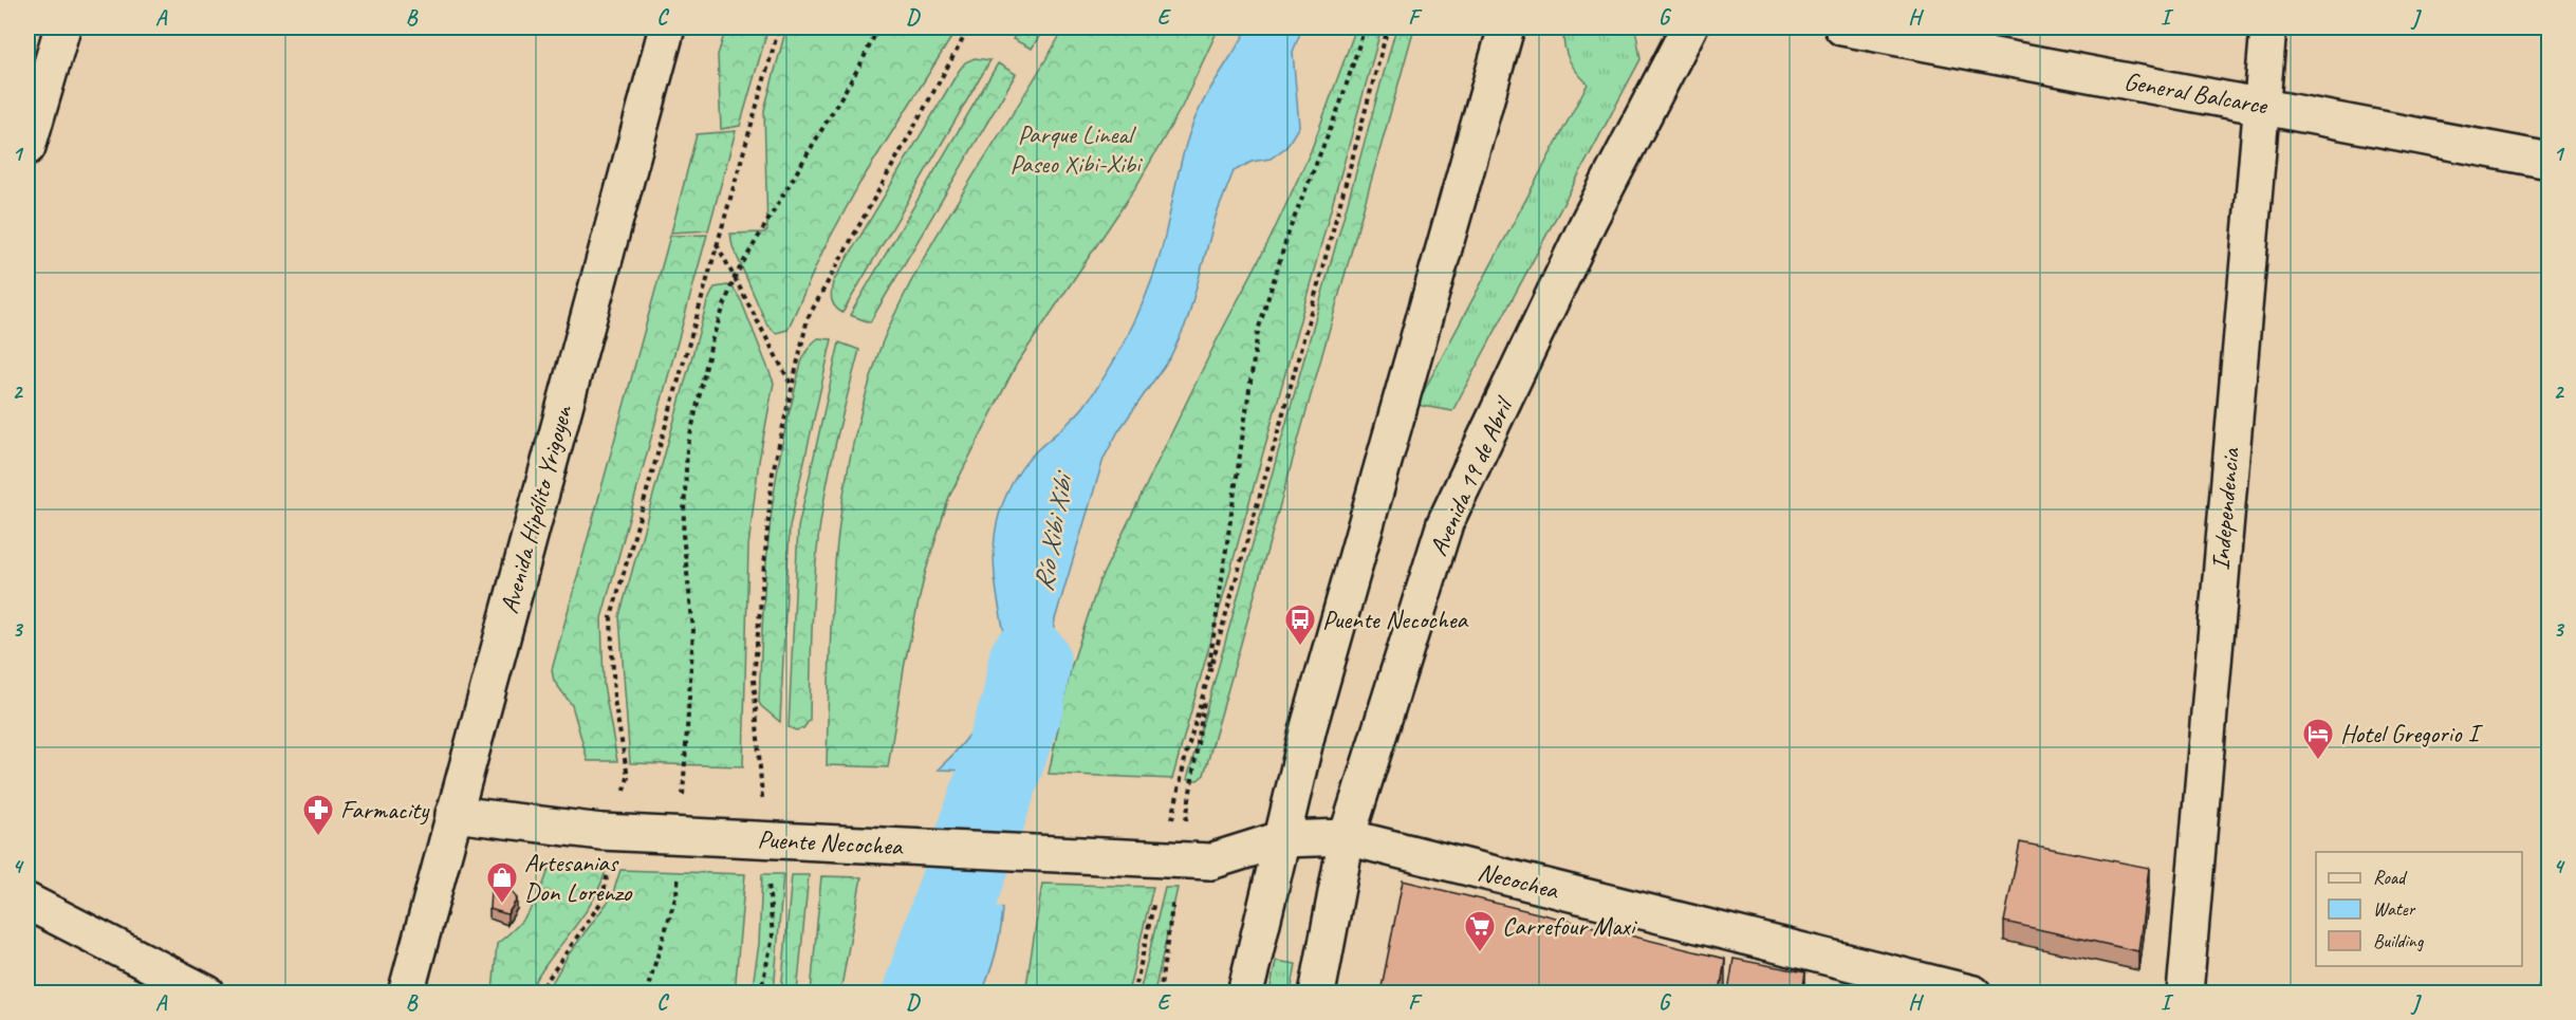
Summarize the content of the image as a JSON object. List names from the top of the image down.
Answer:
{
  "streets": {
    "street": [
      "General Balcarce",
      "Avenida 19 de Abril",
      "Avenida Hipólito Yrigoyen",
      "Independencia",
      "Puente Necochea",
      "Necochea"
    ]
  },
  "crossings": [
    ["General Balcarce", "Independencia"],
    ["Avenida 19 de Abril", "Necochea"],
    ["Avenida Hipólito Yrigoyen", "Puente Necochea"],
    ["Puente Necochea", "Necochea"]
  ],
  "water": ["Río Xibi Xibi"],
  "parks": ["Parque Lineal Paseo Xibi-Xibi"],
  "places": {
    "bus stop": ["Puente Necochea"],
    "hotel": ["Hotel Gregorio I"],
    "pharmacy": ["Farmacity"],
    "shop": ["Artesanias Don Lorenzo"],
    "supermarket": ["Carrefour Maxi"]
  },
  "legend": ["Road", "Water", "Building"],
  "grid": {
    "columns": [
      "A",
      "B",
      "C",
      "D",
      "E",
      "F",
      "G",
      "H",
      "I",
      "J"
    ],
    "rows": [
      "1",
      "2",
      "3",
      "4"
    ]
  }
}
